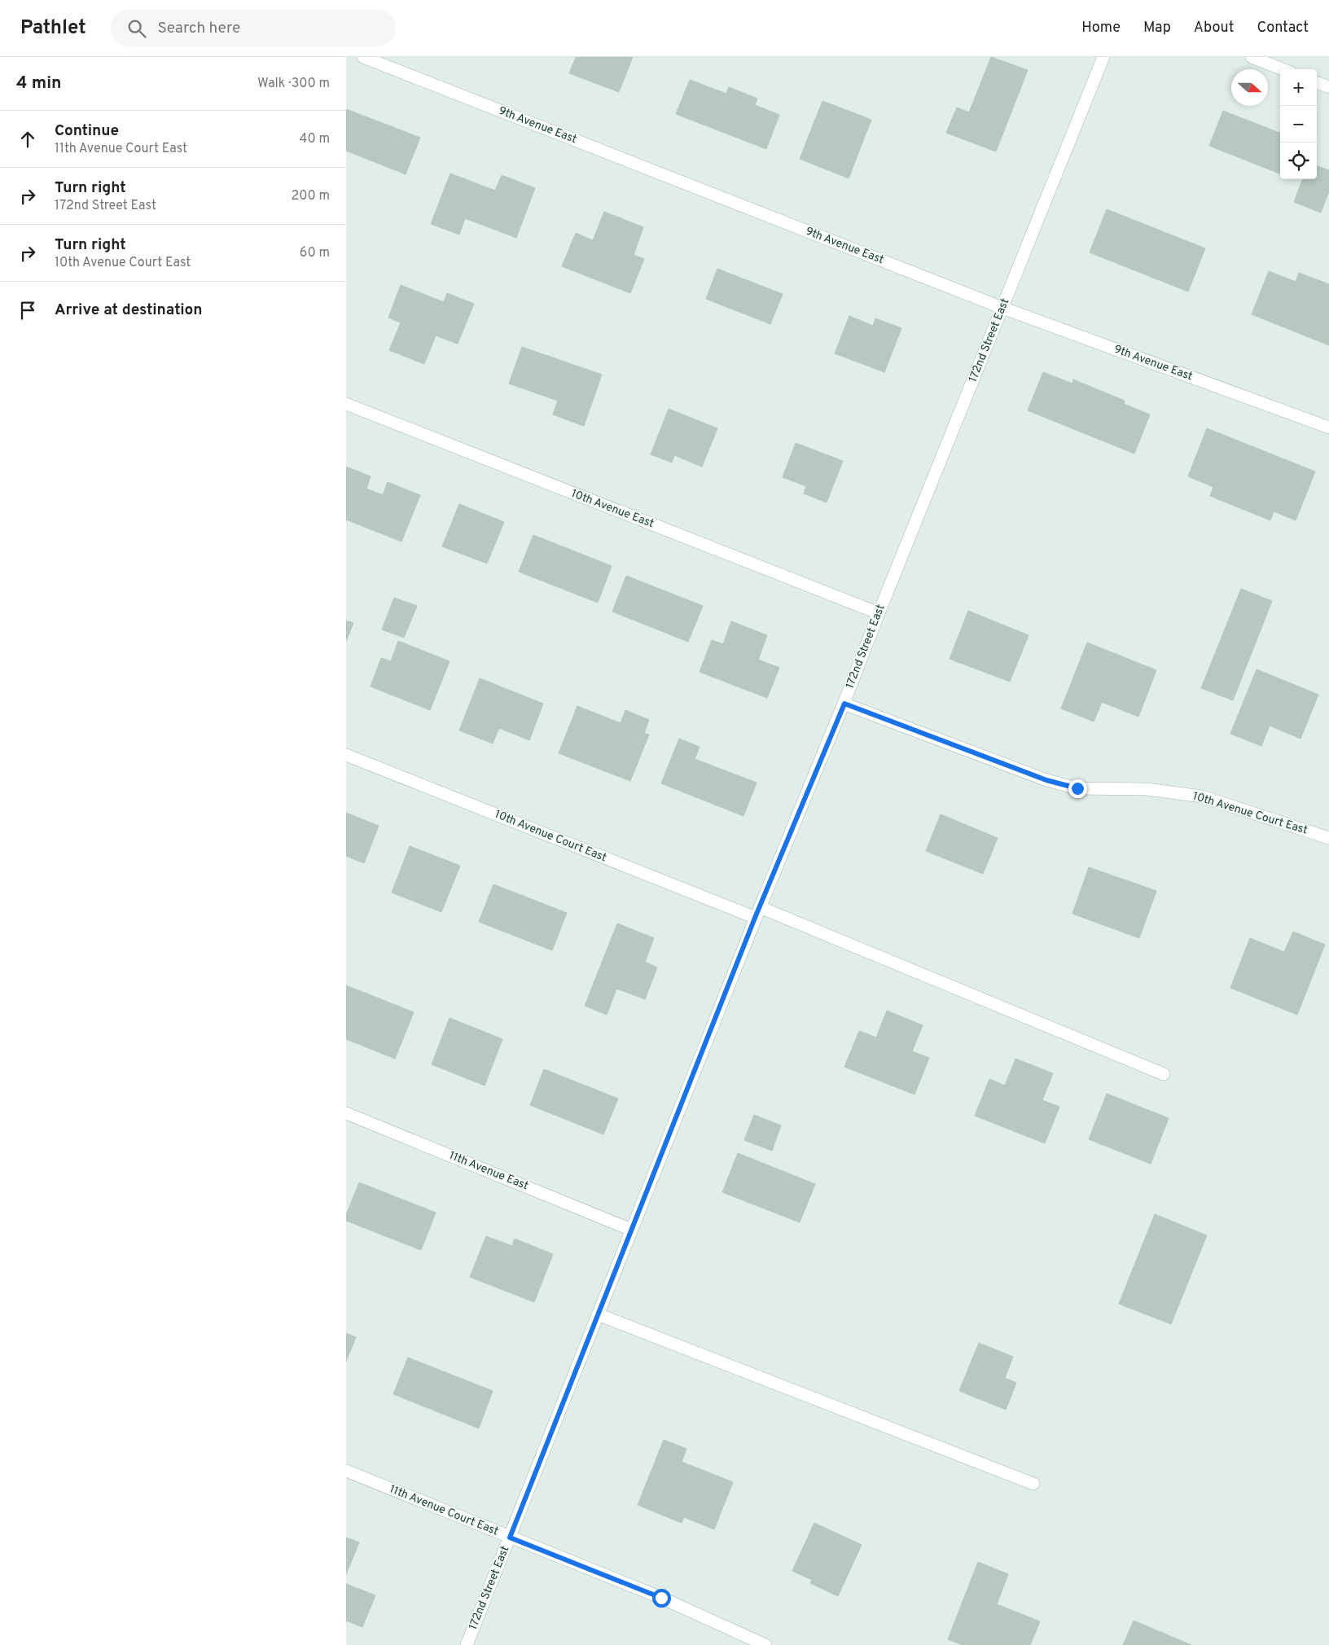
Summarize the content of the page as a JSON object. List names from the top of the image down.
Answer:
{
  "streets": {
    "street": [
      "9th Avenue East",
      "172nd Street East",
      "10th Avenue East",
      "10th Avenue Court East",
      "11th Avenue East",
      "11th Avenue Court East"
    ]
  },
  "crossings": [
    ["9th Avenue East", "172nd Street East"],
    ["172nd Street East", "10th Avenue East"],
    ["172nd Street East", "10th Avenue Court East"],
    ["172nd Street East", "11th Avenue East"],
    ["172nd Street East", "11th Avenue Court East"]
  ],
  "north": "right",
  "page": {
    "header": "Pathlet",
    "search": "Search here",
    "nav": [
      "Home",
      "Map",
      "About",
      "Contact"
    ],
    "heading": ["4 min", "Walk · 300 m"],
    "map_buttons": ["+", "−"],
    "list": [
      ["Continue", "11th Avenue Court East", "40 m"],
      ["Turn right", "172nd Street East", "200 m"],
      ["Turn right", "10th Avenue Court East", "60 m"],
      "Arrive at destination"
    ]
  }
}
